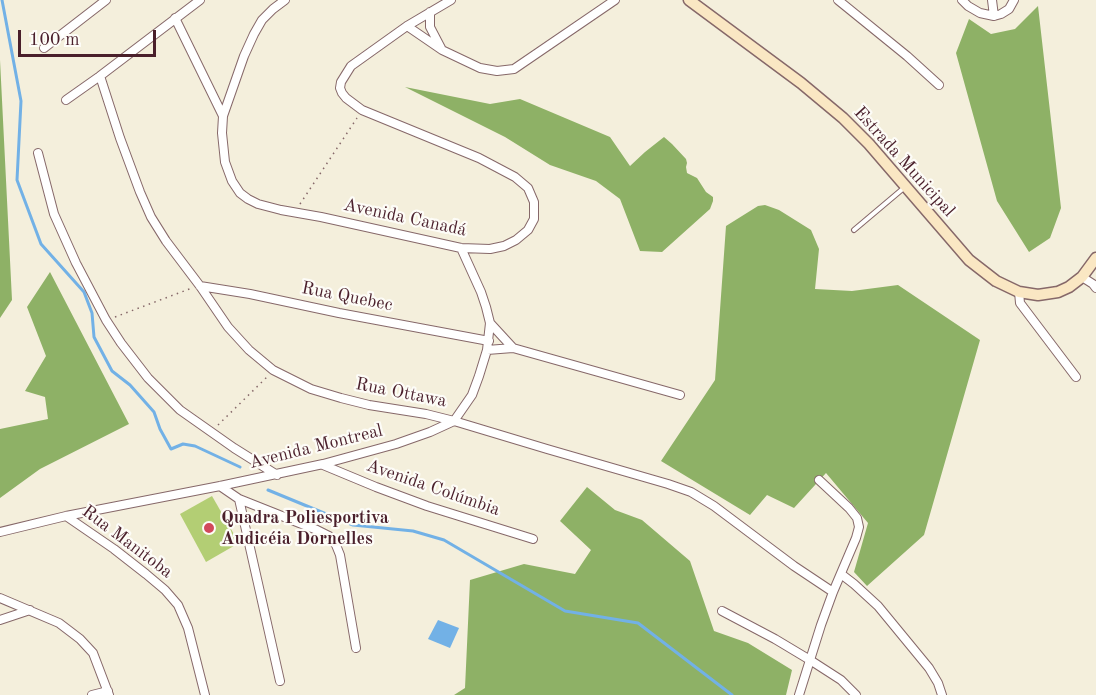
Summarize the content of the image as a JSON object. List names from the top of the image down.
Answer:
{
  "streets": {
    "main road": ["Estrada Municipal"],
    "street": [
      "Avenida Canadá",
      "Rua Quebec",
      "Rua Ottawa",
      "Avenida Montreal",
      "Avenida Colúmbia",
      "Rua Manitoba"
    ]
  },
  "crossings": [
    ["Rua Quebec", "Rua Ottawa"],
    ["Rua Ottawa", "Avenida Montreal"],
    ["Avenida Montreal", "Avenida Colúmbia"],
    ["Avenida Montreal", "Rua Manitoba"]
  ],
  "places": ["Quadra Poliesportiva Audicéia Dornelles"],
  "scale_bar": "100 m"
}
